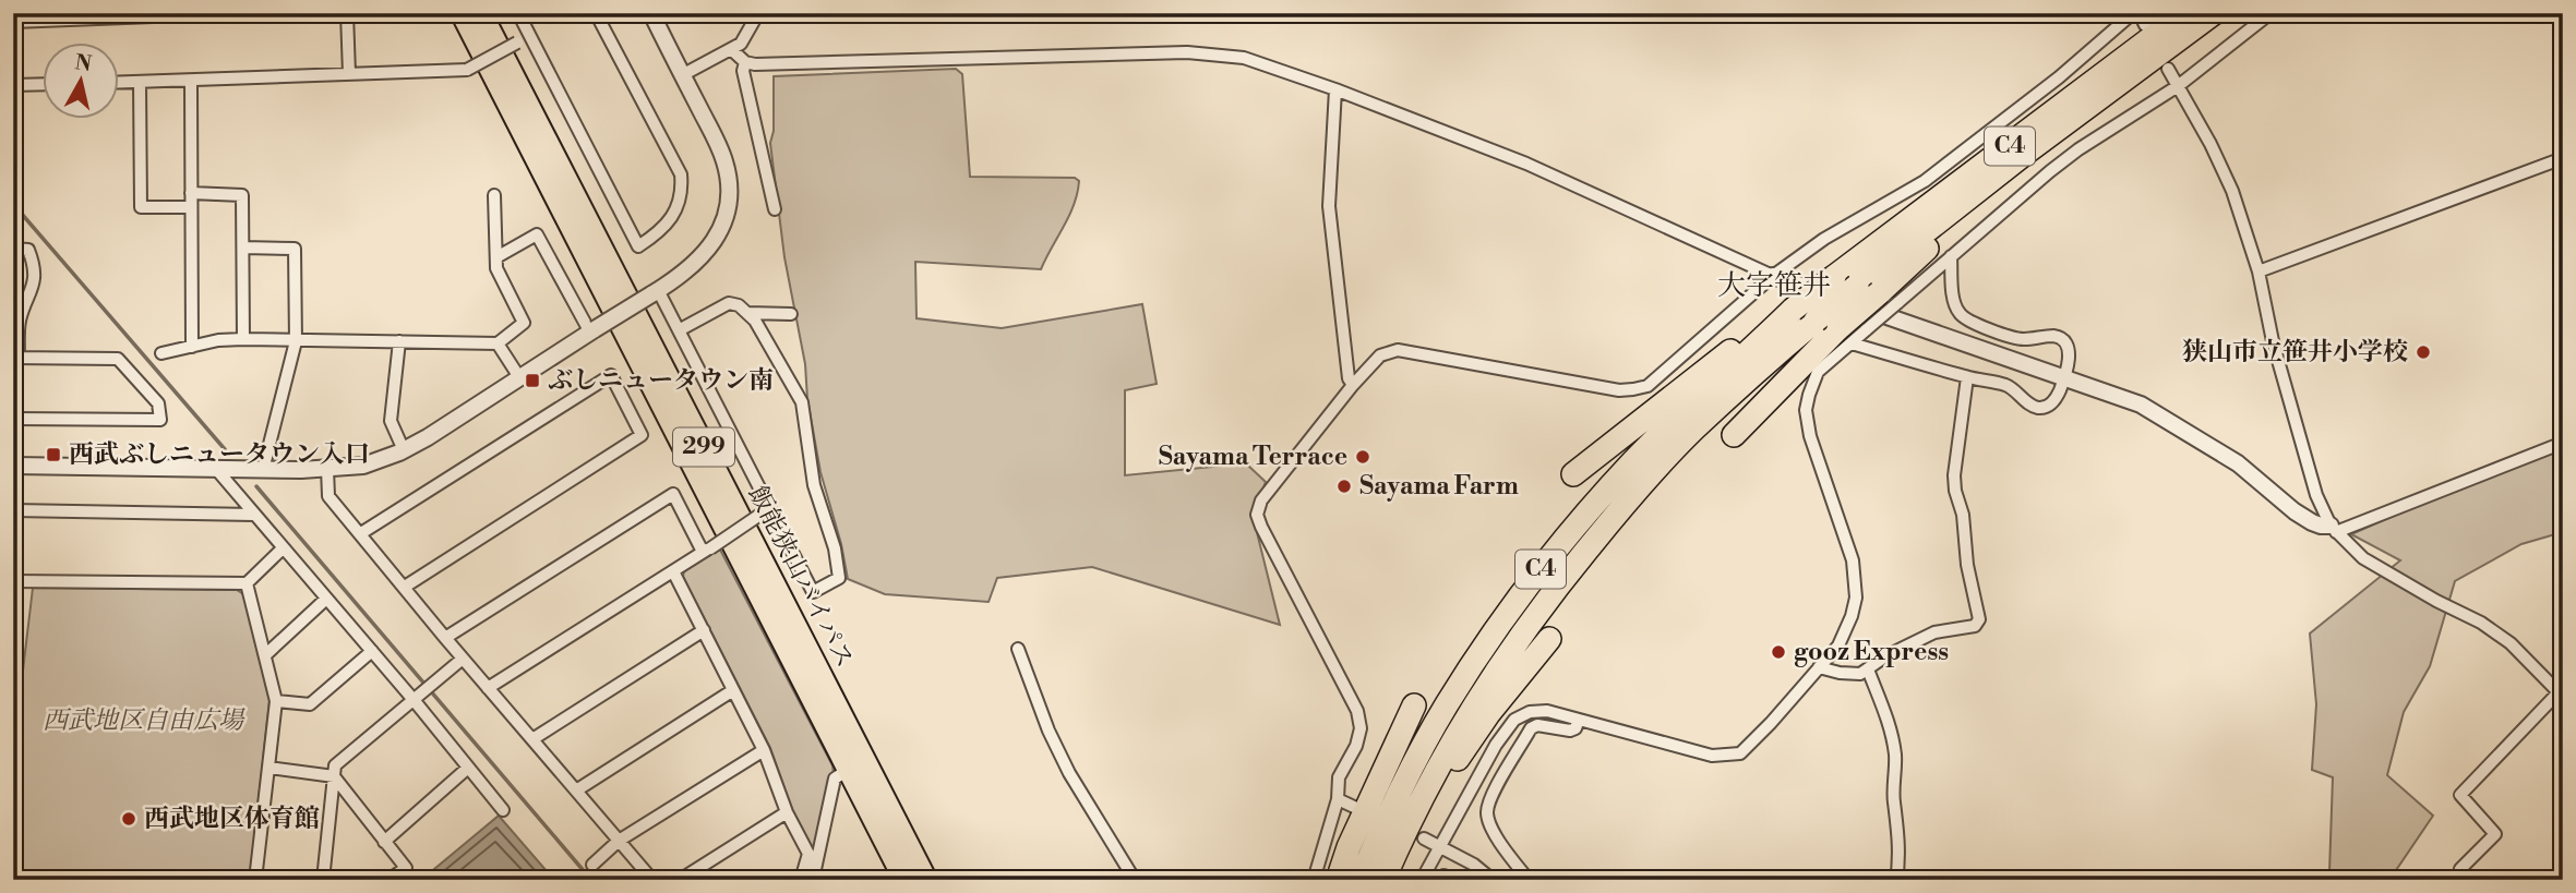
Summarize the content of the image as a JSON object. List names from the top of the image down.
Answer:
{
  "streets": {
    "highway": ["C4", "299", "飯能狭山バイパス"]
  },
  "districts": ["大字笹井"],
  "parks": ["西武地区自由広場"],
  "places": {
    "other": [
      "狭山市立笹井小学校",
      "Sayama Terrace",
      "Sayama Farm",
      "gooz Express",
      "西武地区体育館"
    ],
    "transit": ["ぶしニュータウン南", "西武ぶしニュータウン入口"]
  },
  "north": "top"
}
